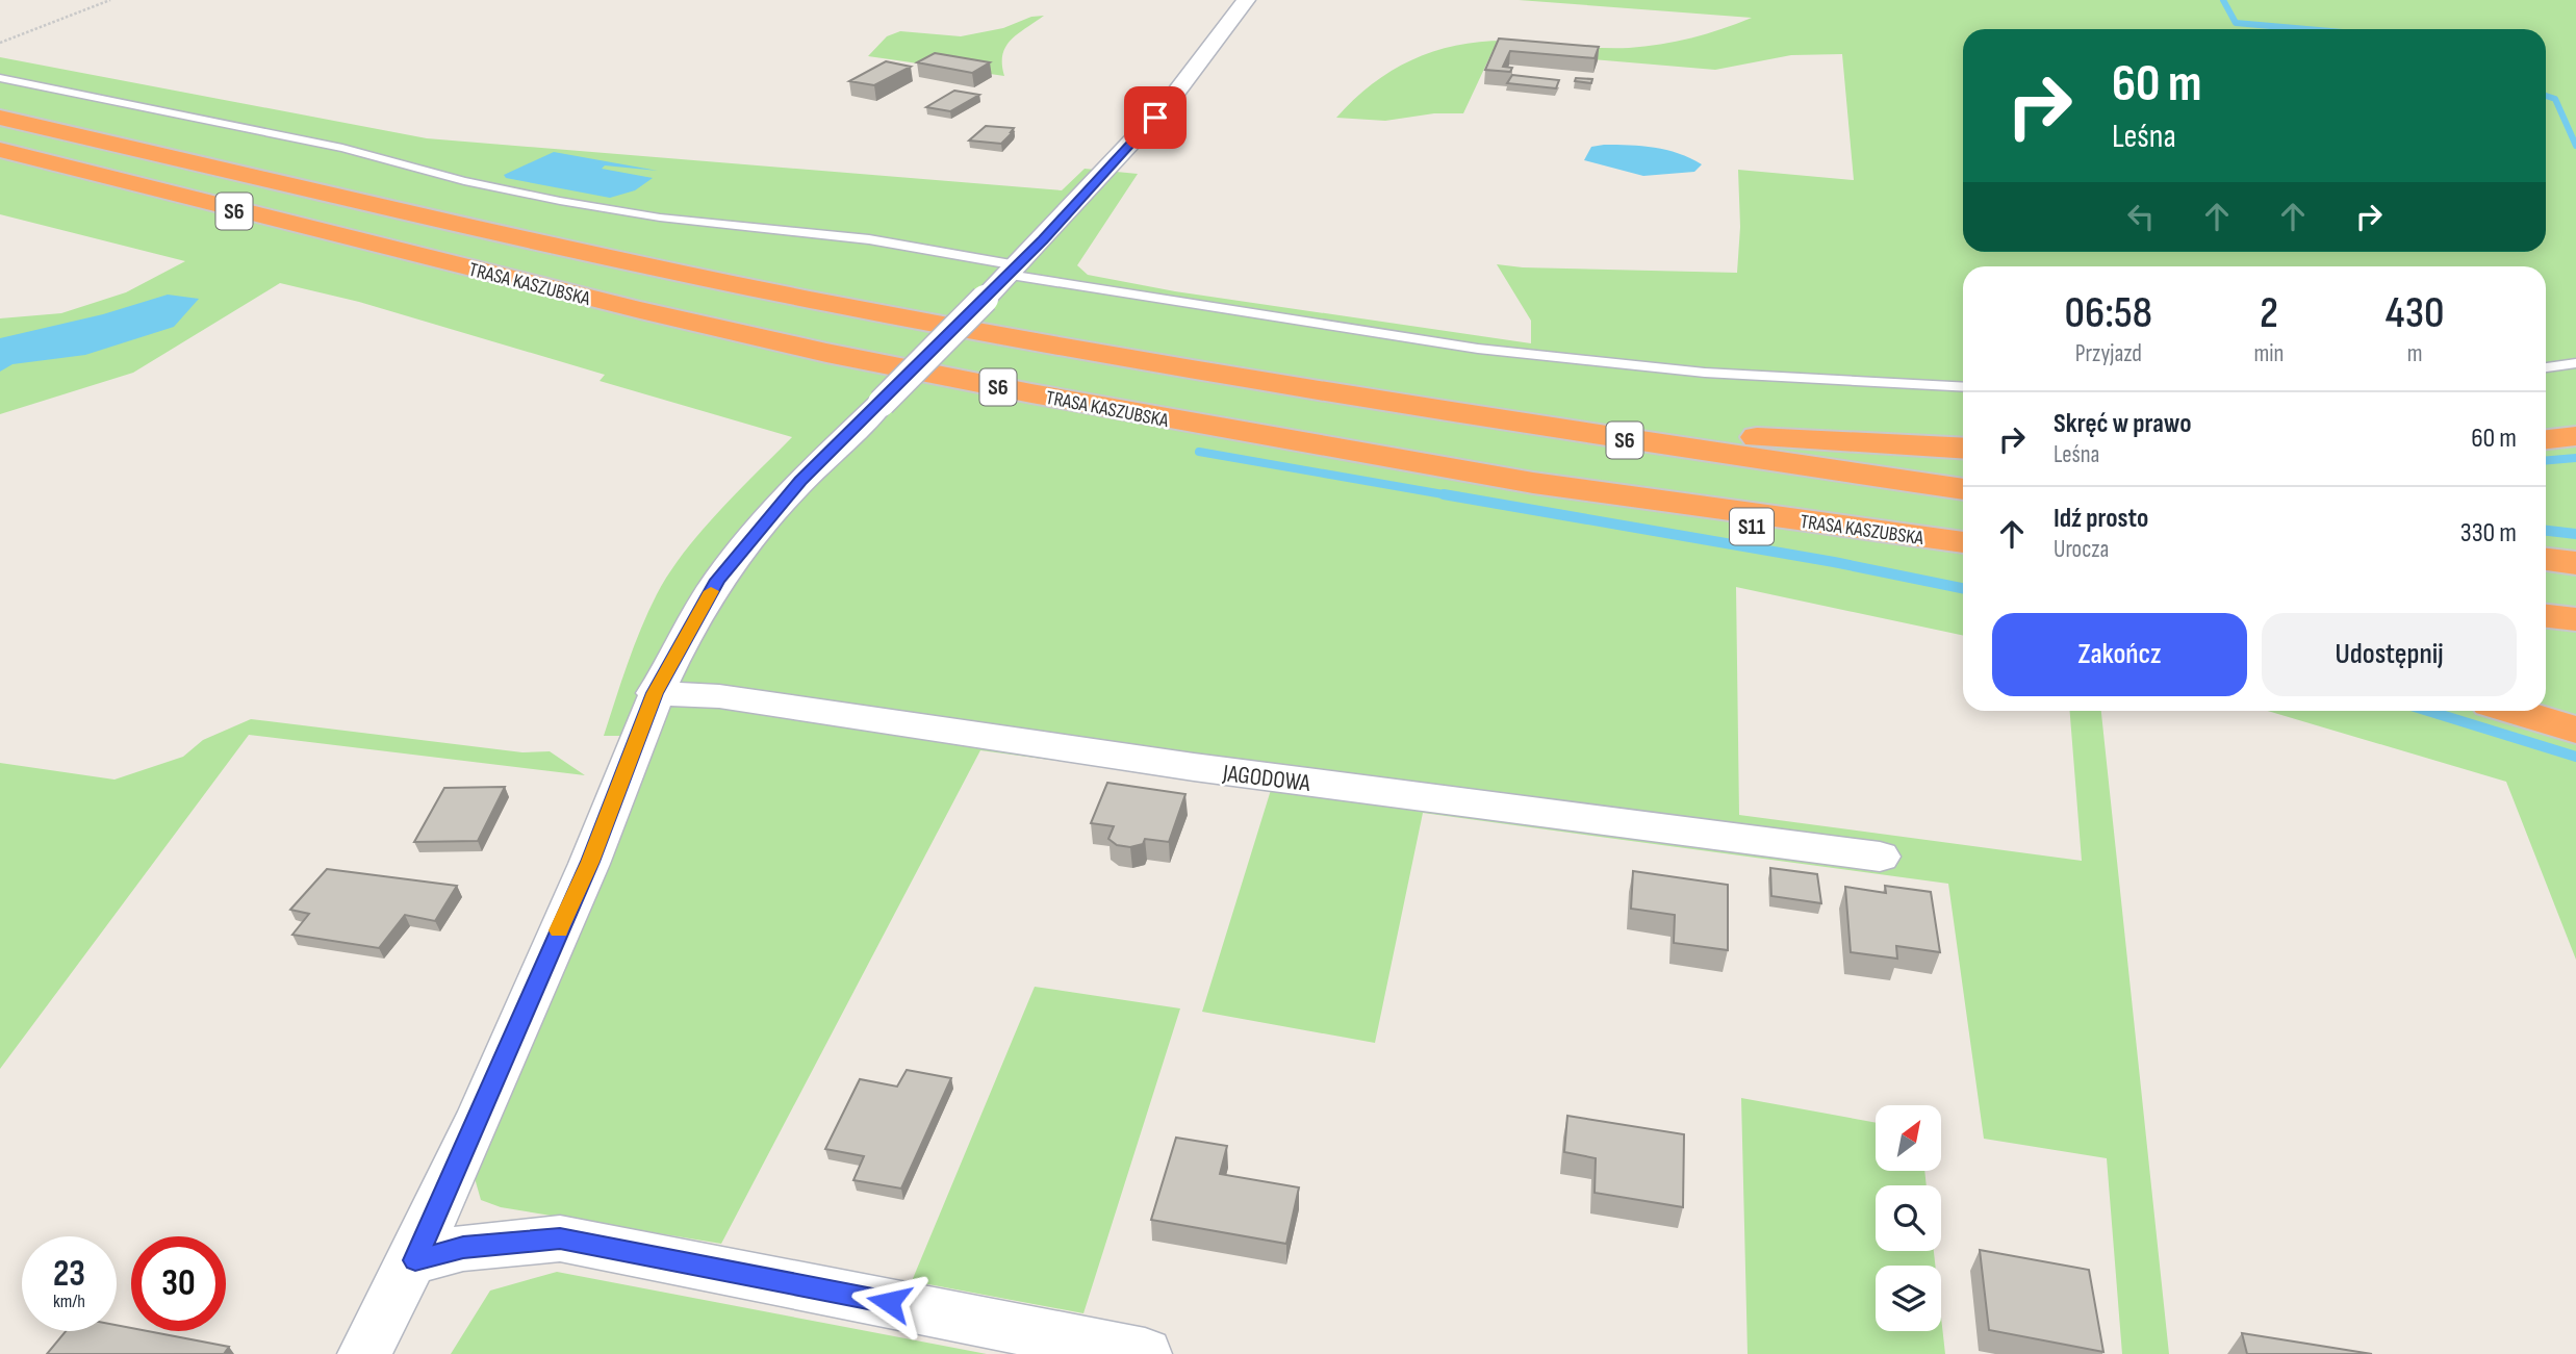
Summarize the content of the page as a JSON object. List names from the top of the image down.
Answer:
{
  "streets": {
    "highway": ["S6", "TRASA KASZUBSKA", "S11"],
    "street": ["JAGODOWA"]
  },
  "crossings": [
    ["TRASA KASZUBSKA", "S11"]
  ],
  "north": "top right",
  "page": {
    "turn": ["60 m", "Leśna"],
    "eta": [
      "06:58",
      "Przyjazd",
      "2",
      "min",
      "430",
      "m"
    ],
    "list": [
      {
        "name": "Skręć w prawo",
        "note": "Leśna",
        "value": "60 m"
      },
      {
        "name": "Idź prosto",
        "note": "Urocza",
        "value": "330 m"
      }
    ],
    "buttons": ["Zakończ", "Udostępnij"],
    "speed": "23 km/h",
    "limit": "30"
  }
}
